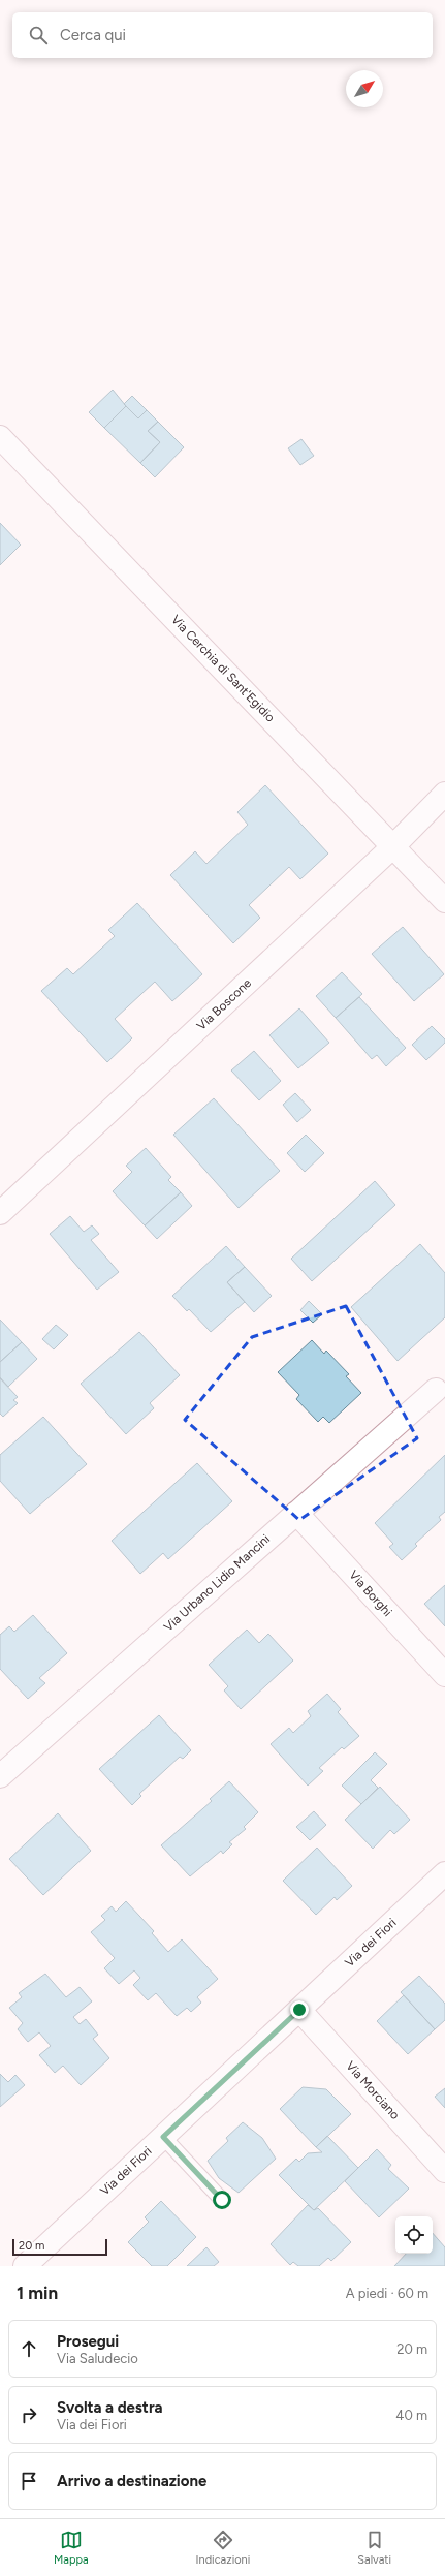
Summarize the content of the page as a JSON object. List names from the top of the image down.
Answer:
{
  "streets": {
    "street": [
      "Via Cerchia di Sant'Egidio",
      "Via Boscone",
      "Via Urbano Lidio Mancini",
      "Via Borghi",
      "Via dei Fiori",
      "Via Morciano"
    ]
  },
  "crossings": [
    ["Via Cerchia di Sant'Egidio", "Via Boscone"],
    ["Via Urbano Lidio Mancini", "Via Borghi"],
    ["Via dei Fiori", "Via Morciano"]
  ],
  "scale_bar": "20 m",
  "north": "top right",
  "page": {
    "search": "Cerca qui",
    "scale": "20 m",
    "heading": ["1 min", "A piedi · 60 m"],
    "list": [
      ["Prosegui", "Via Saludecio", "20 m"],
      ["Svolta a destra", "Via dei Fiori", "40 m"],
      "Arrivo a destinazione"
    ],
    "nav": ["Mappa", "Indicazioni", "Salvati"]
  }
}
